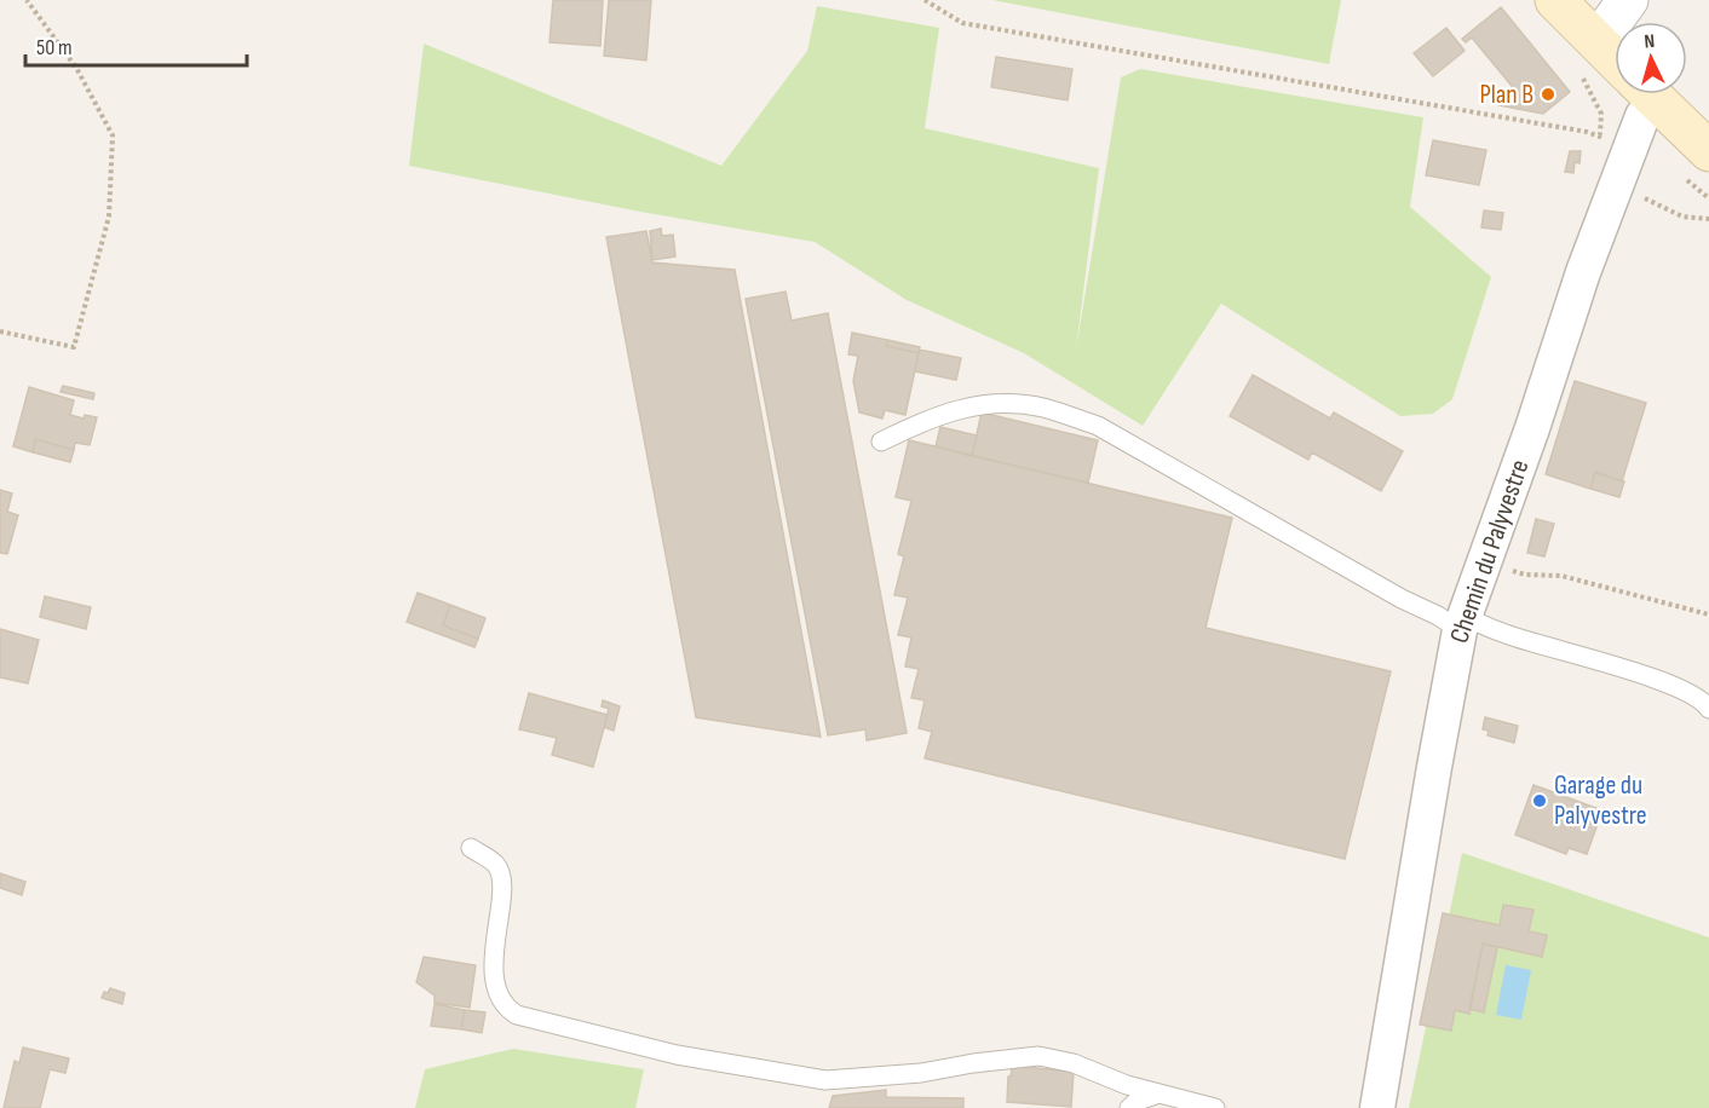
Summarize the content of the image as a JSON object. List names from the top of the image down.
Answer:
{
  "streets": {
    "street": ["Chemin du Palyvestre"]
  },
  "places": ["Plan B", "Garage du Palyvestre"],
  "scale_bar": "50 m",
  "north": "top"
}
